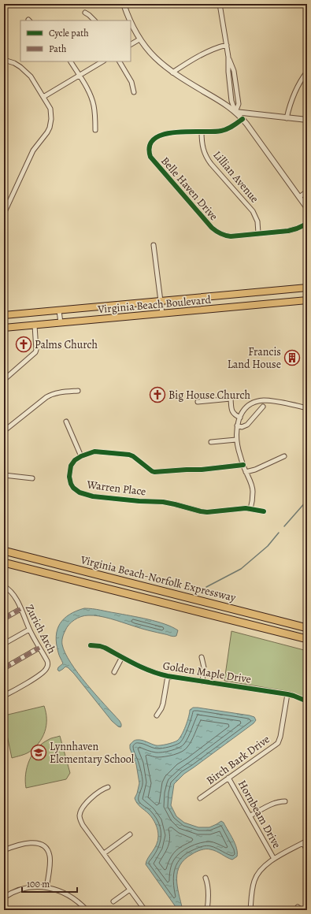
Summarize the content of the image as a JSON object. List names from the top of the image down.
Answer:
{
  "streets": {
    "highway": ["Virginia Beach-Norfolk Expressway"],
    "main road": ["Virginia Beach Boulevard"],
    "street": [
      "Lillian Avenue",
      "Belle Haven Drive",
      "Warren Place",
      "Zurich Arch",
      "Golden Maple Drive",
      "Birch Bark Drive",
      "Hornbeam Drive"
    ]
  },
  "crossings": [
    ["Lillian Avenue", "Belle Haven Drive"],
    ["Golden Maple Drive", "Birch Bark Drive"],
    ["Birch Bark Drive", "Hornbeam Drive"]
  ],
  "places": {
    "church": ["Palms Church", "Big House Church"],
    "building": ["Francis Land House"],
    "school or university": ["Lynnhaven Elementary School"]
  },
  "legend": ["Cycle path", "Path"],
  "scale_bar": "100 m"
}
